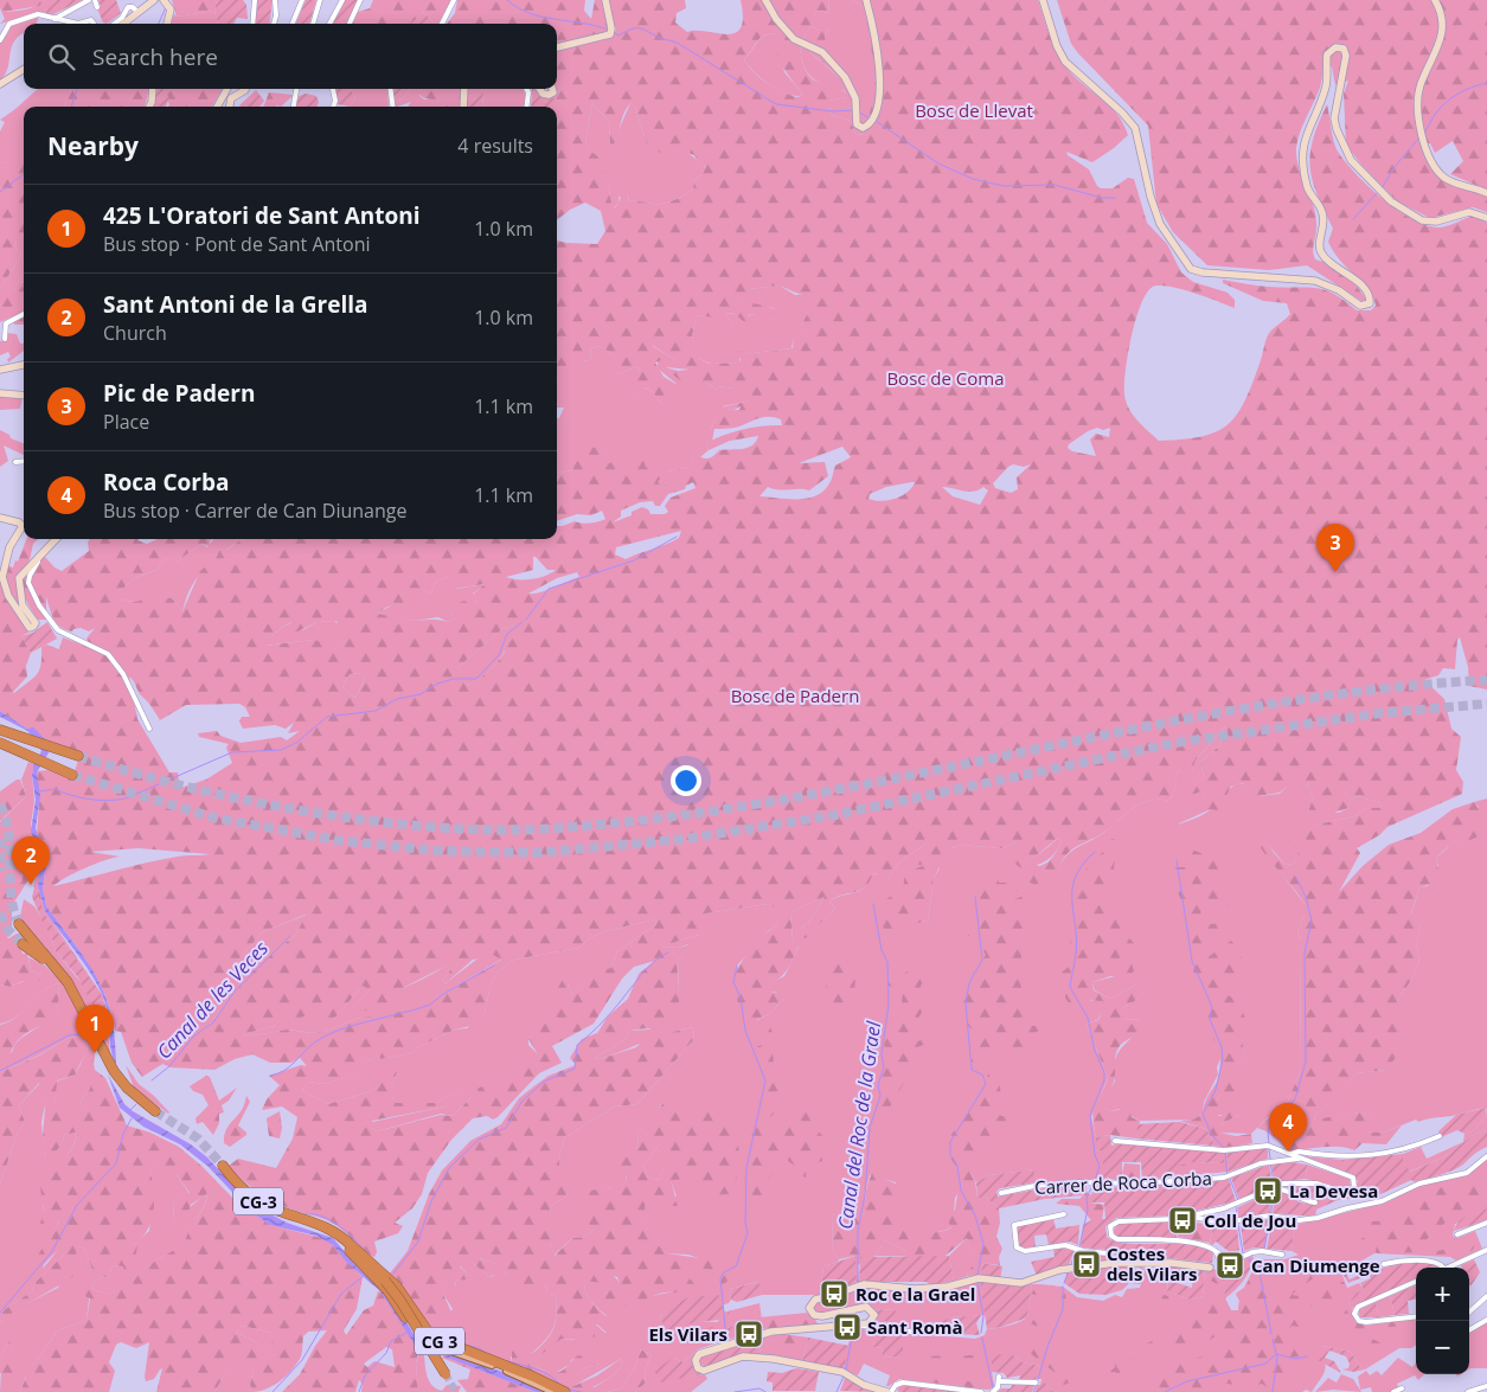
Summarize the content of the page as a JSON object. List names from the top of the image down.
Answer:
{
  "streets": {
    "highway": ["CG-3", "CG 3"],
    "street": ["Carrer de Roca Corba"]
  },
  "crossings": [
    ["CG-3", "CG 3"]
  ],
  "water": ["Canal de les Veces", "Canal del Roc de la Grael"],
  "parks": ["Bosc de Llevat", "Bosc de Coma", "Bosc de Padern"],
  "places": {
    "bus stop": [
      "La Devesa",
      "Coll de Jou",
      "Costes dels Vilars",
      "Can Diumenge",
      "Roc e la Grael",
      "Sant Romà",
      "Els Vilars"
    ]
  },
  "page": {
    "search": "Search here",
    "heading": ["Nearby", "4 results"],
    "list": [
      {
        "mark": "1",
        "name": "425 L'Oratori de Sant Antoni",
        "note": "Bus stop · Pont de Sant Antoni",
        "value": "1.0 km"
      },
      {
        "mark": "2",
        "name": "Sant Antoni de la Grella",
        "note": "Church",
        "value": "1.0 km"
      },
      {
        "mark": "3",
        "name": "Pic de Padern",
        "note": "Place",
        "value": "1.1 km"
      },
      {
        "mark": "4",
        "name": "Roca Corba",
        "note": "Bus stop · Carrer de Can Diunange",
        "value": "1.1 km"
      }
    ],
    "pins": [
      "3",
      "2",
      "1",
      "4"
    ],
    "map_buttons": ["+", "−"]
  }
}
